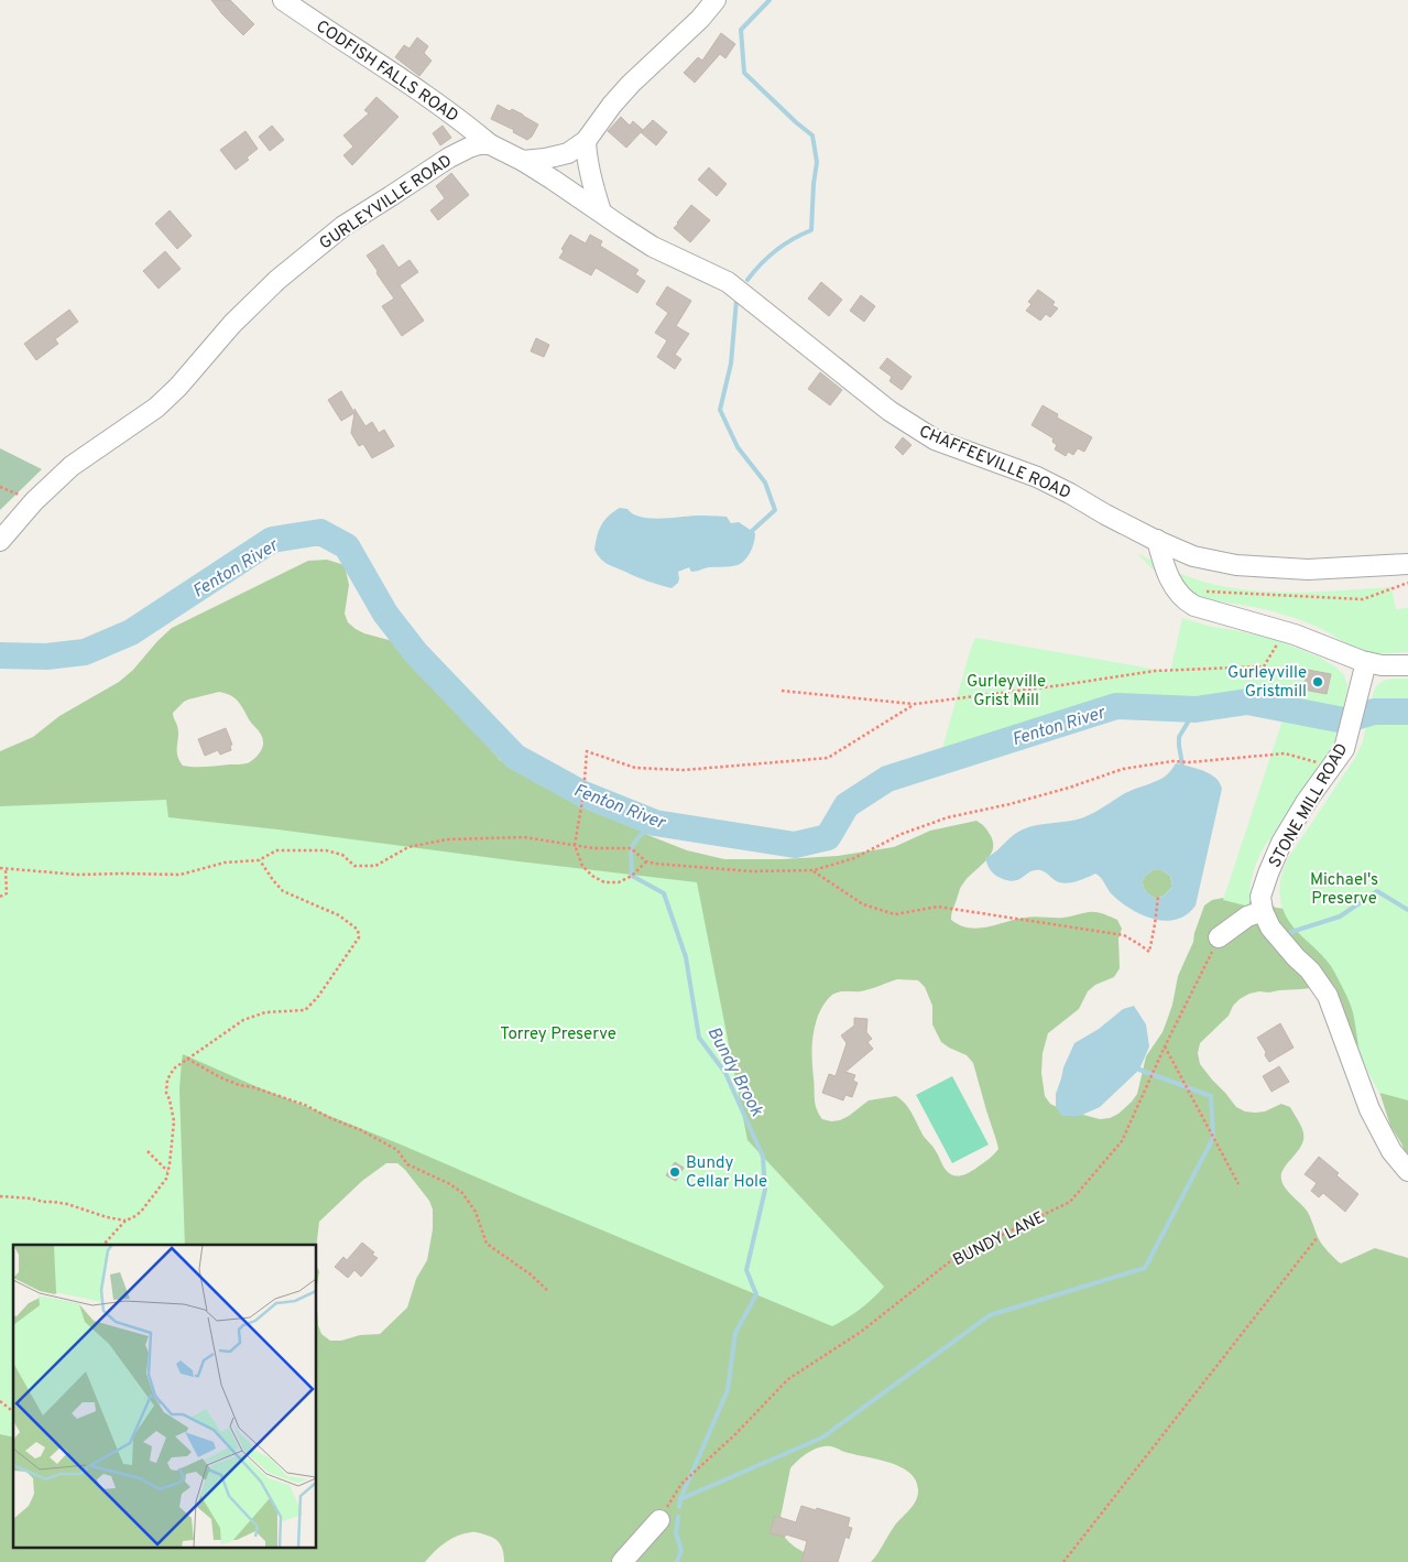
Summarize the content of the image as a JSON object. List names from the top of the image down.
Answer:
{
  "streets": {
    "street": [
      "CODFISH FALLS ROAD",
      "GURLEYVILLE ROAD",
      "CHAFFEEVILLE ROAD",
      "STONE MILL ROAD"
    ],
    "path": ["BUNDY LANE"]
  },
  "crossings": [
    ["CODFISH FALLS ROAD", "GURLEYVILLE ROAD"]
  ],
  "water": ["Fenton River", "Bundy Brook"],
  "parks": ["Gurleyville Grist Mill", "Michael's Preserve", "Torrey Preserve"],
  "places": ["Gurleyville Gristmill", "Bundy Cellar Hole"]
}
